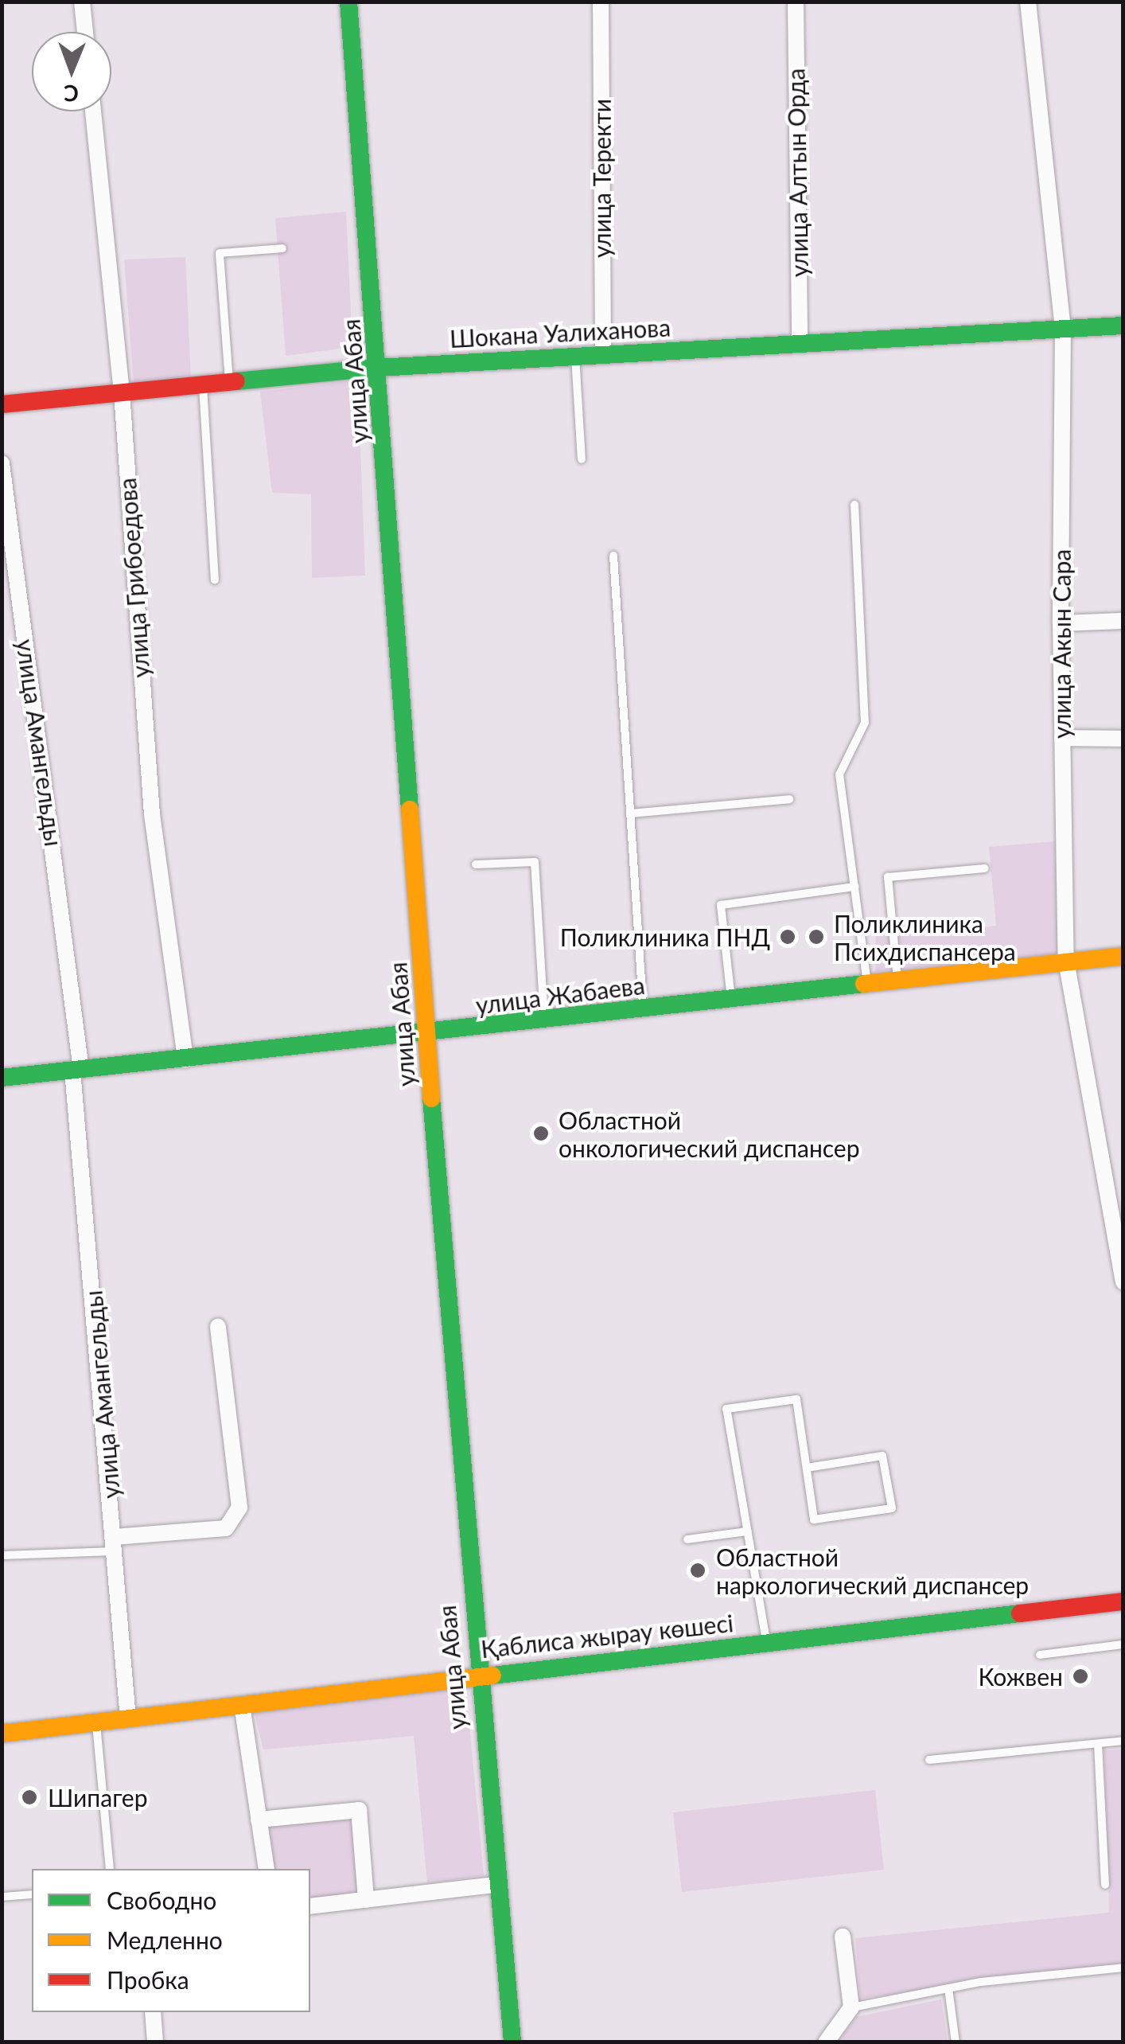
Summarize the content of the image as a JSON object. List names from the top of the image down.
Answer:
{
  "streets": {
    "street": [
      "улица Алтын Орда",
      "улица Теректи",
      "Шокана Уалиханова",
      "улица Абая",
      "улица Грибоедова",
      "улица Акын Сара",
      "улица Амангельды",
      "улица Жабаева",
      "Қаблиса жырау көшесі"
    ]
  },
  "crossings": [
    ["улица Алтын Орда", "Шокана Уалиханова"],
    ["улица Теректи", "Шокана Уалиханова"],
    ["Шокана Уалиханова", "улица Абая"],
    ["Шокана Уалиханова", "улица Грибоедова"],
    ["Шокана Уалиханова", "улица Акын Сара"],
    ["улица Абая", "улица Жабаева"],
    ["улица Абая", "Қаблиса жырау көшесі"],
    ["улица Грибоедова", "улица Жабаева"],
    ["улица Акын Сара", "улица Жабаева"],
    ["улица Амангельды", "улица Жабаева"],
    ["улица Амангельды", "Қаблиса жырау көшесі"]
  ],
  "places": [
    "Поликлиника ПНД",
    "Поликлиника Психдиспансера",
    "Областной онкологический диспансер",
    "Областной наркологический диспансер",
    "Кожвен",
    "Шипагер"
  ],
  "legend": ["Свободно", "Медленно", "Пробка"],
  "north": "bottom"
}
